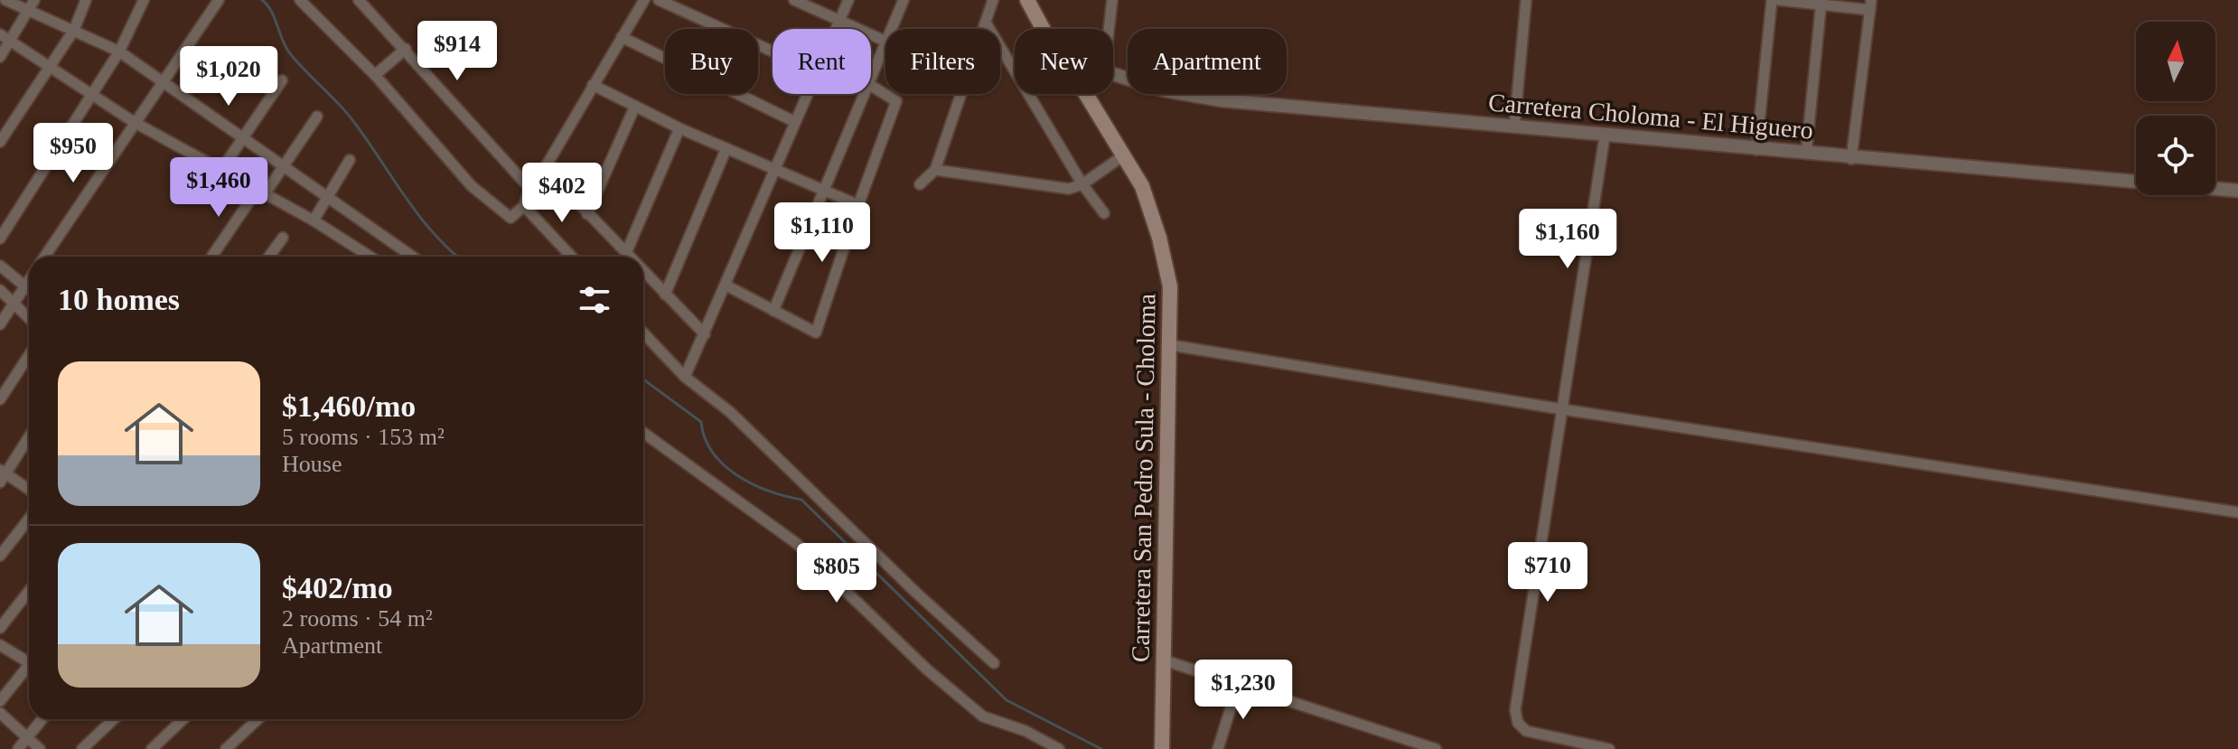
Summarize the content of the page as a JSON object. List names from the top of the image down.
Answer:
{
  "streets": {
    "main road": ["Carretera San Pedro Sula - Choloma"],
    "street": ["Carretera Choloma - El Higuero"]
  },
  "north": "top",
  "page": {
    "price": [
      "$914",
      "$1,020",
      "$950",
      "$1,460",
      "$402",
      "$1,110",
      "$1,160",
      "$710",
      "$805",
      "$1,230"
    ],
    "chip": [
      "Buy",
      "Rent",
      "Filters",
      "New",
      "Apartment"
    ],
    "heading": "10 homes",
    "list": [
      {
        "name": "$1,460/mo",
        "note": "5 rooms · 153 m² · House"
      },
      {
        "name": "$402/mo",
        "note": "2 rooms · 54 m² · Apartment"
      }
    ]
  }
}
